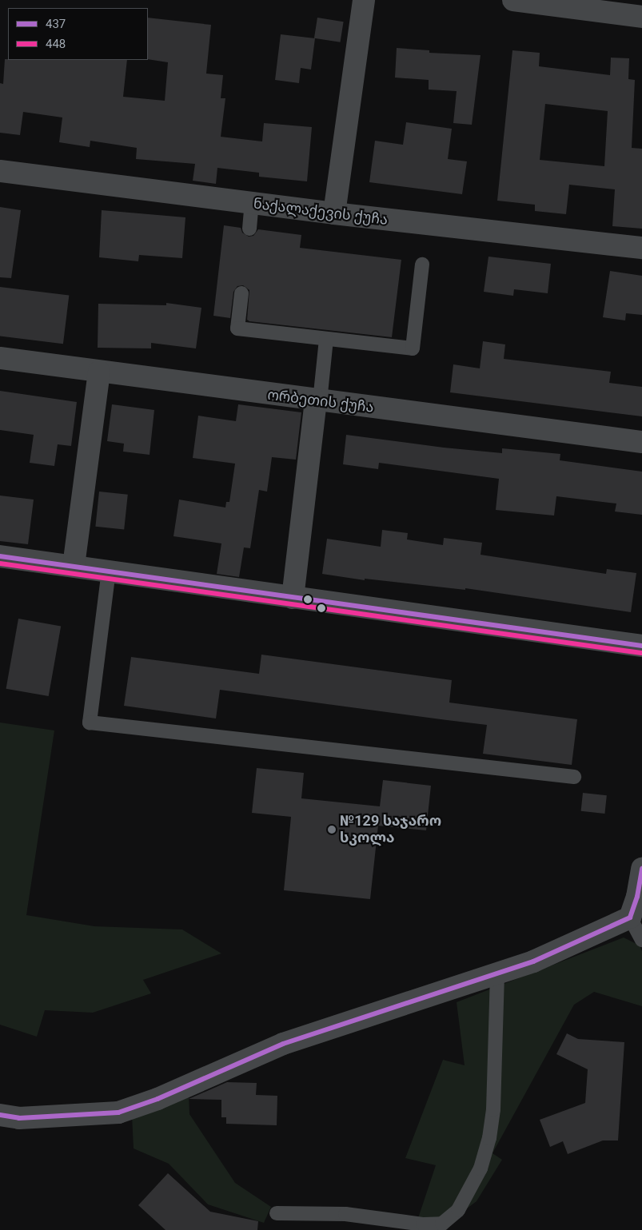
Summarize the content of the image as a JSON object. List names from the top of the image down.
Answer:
{
  "streets": {
    "street": ["ნაქალაქევის ქუჩა", "ორბეთის ქუჩა"]
  },
  "places": ["№129 საჯარო სკოლა"],
  "lines": ["transit line 437", "transit line 448"],
  "legend": ["437", "448"]
}
